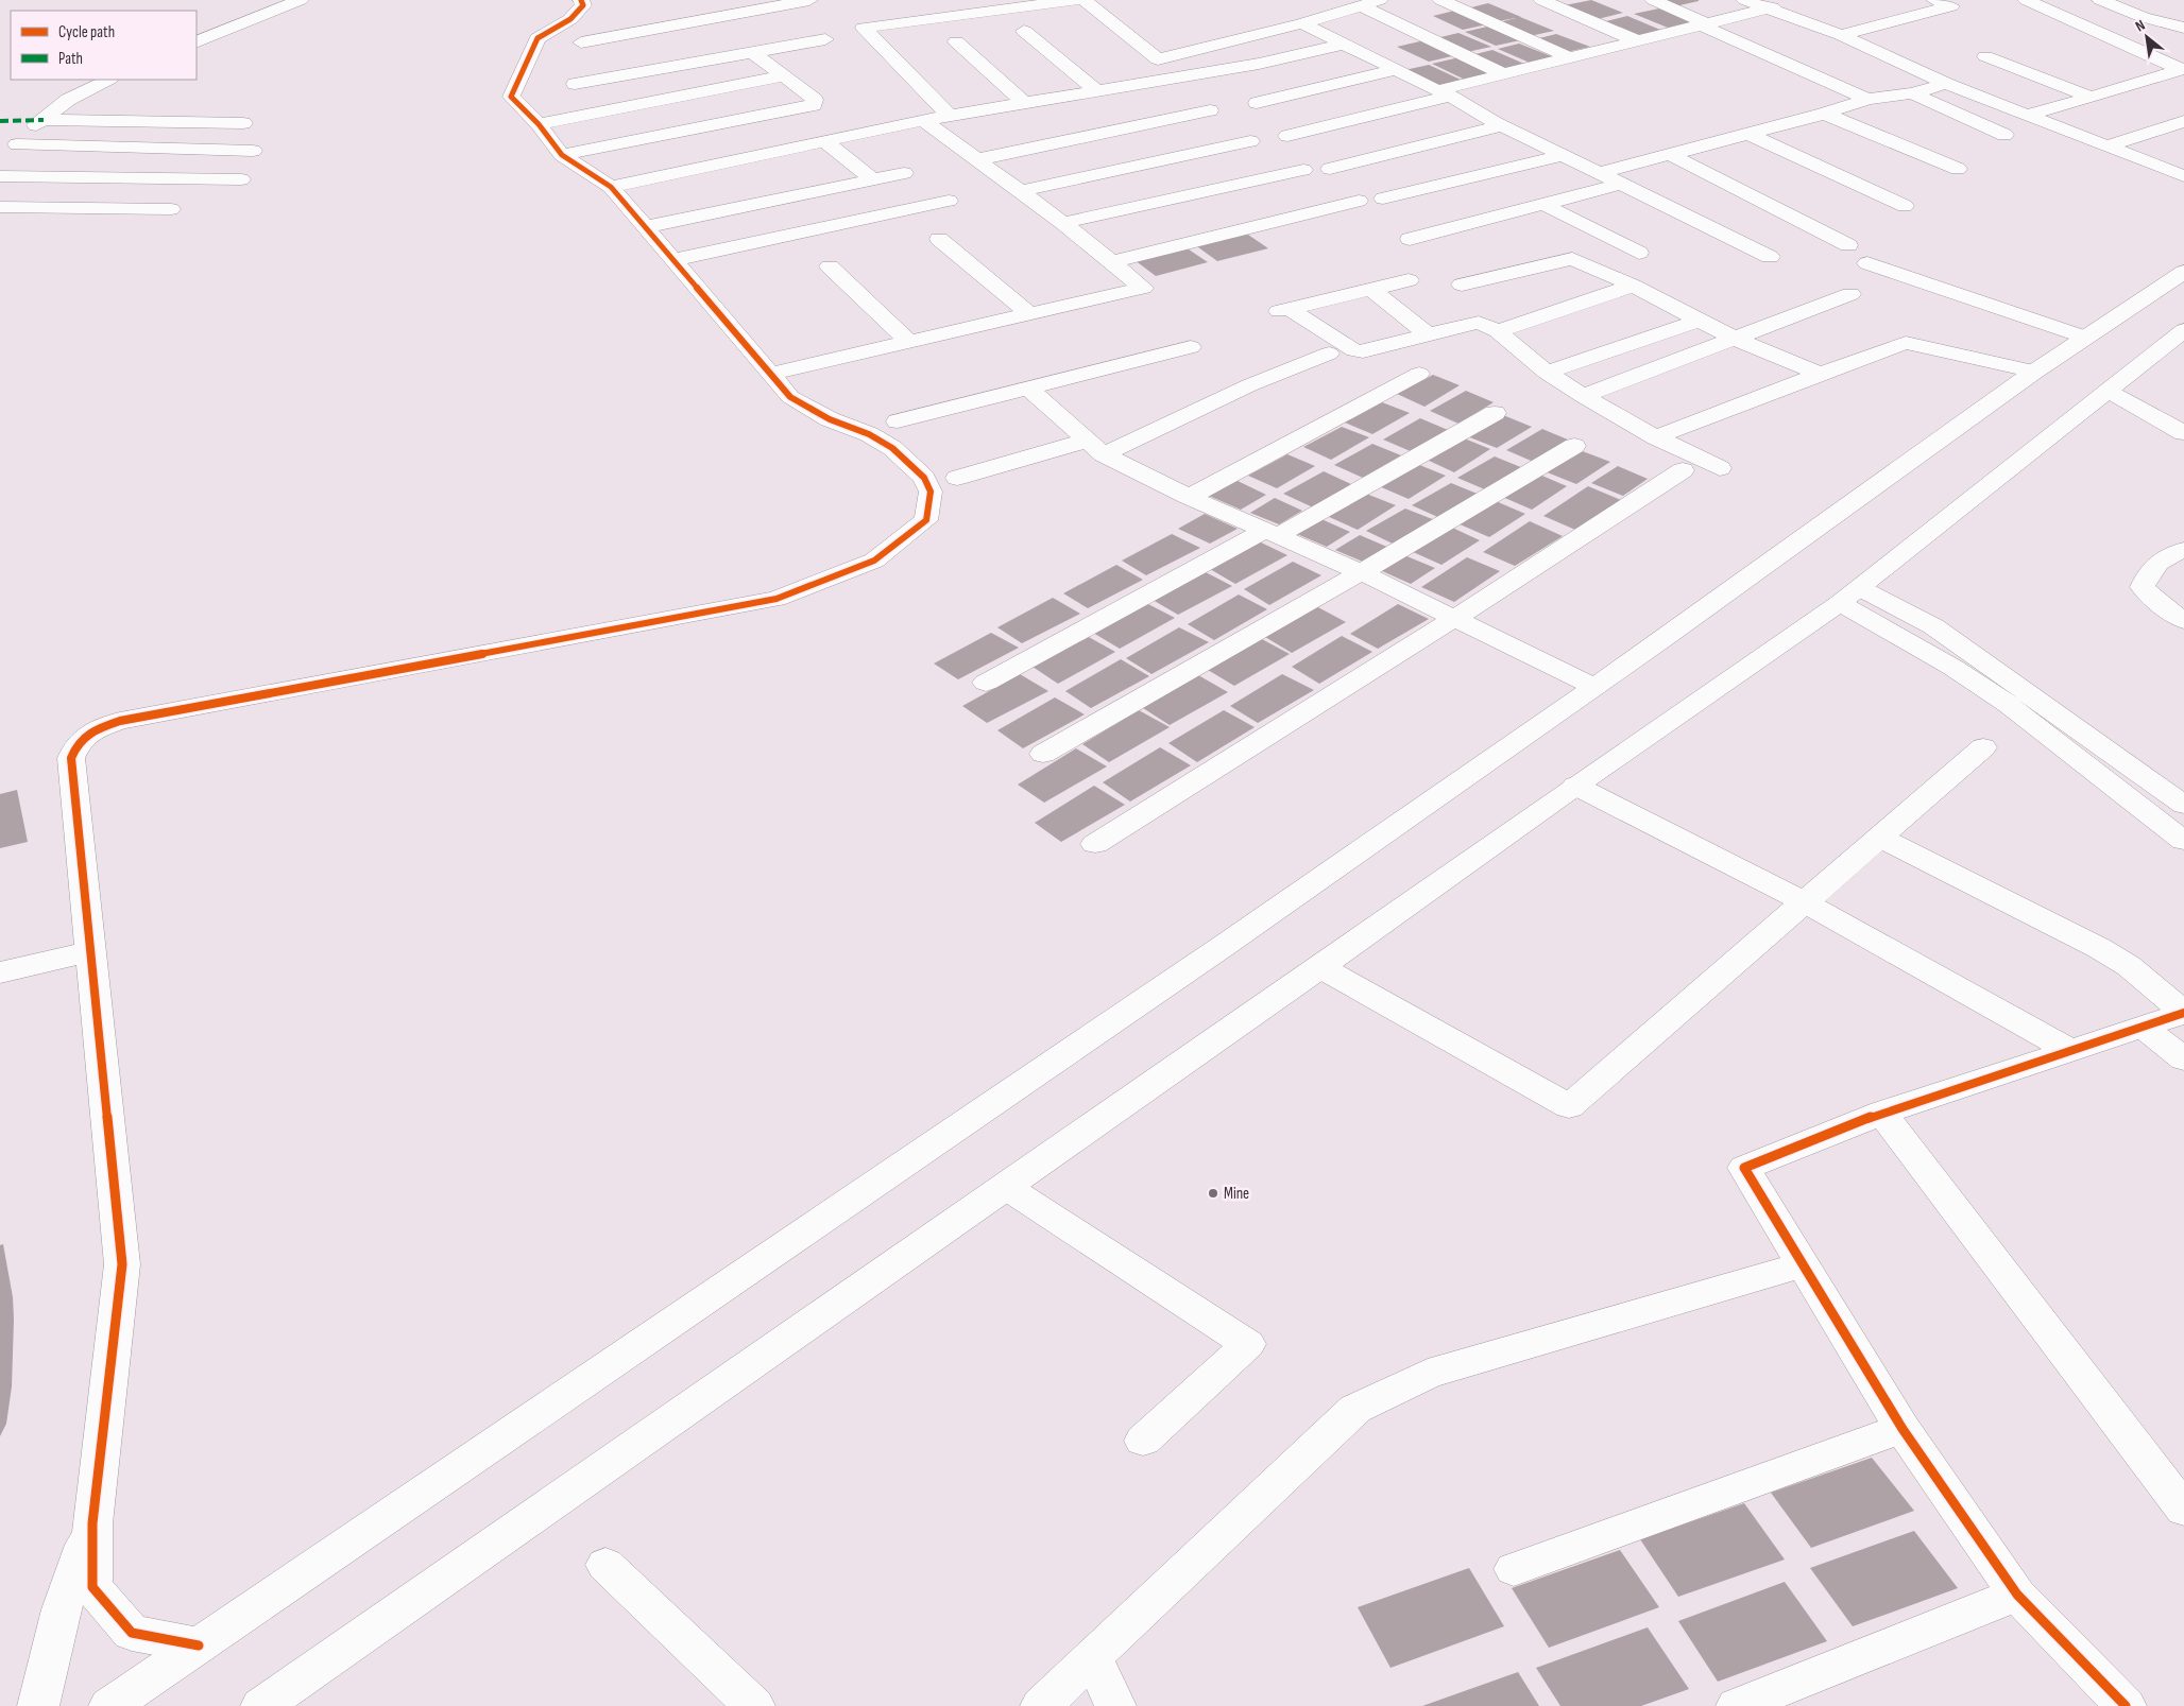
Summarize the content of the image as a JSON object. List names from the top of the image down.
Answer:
{
  "places": ["Mine"],
  "legend": ["Cycle path", "Path"],
  "north": "top left"
}
